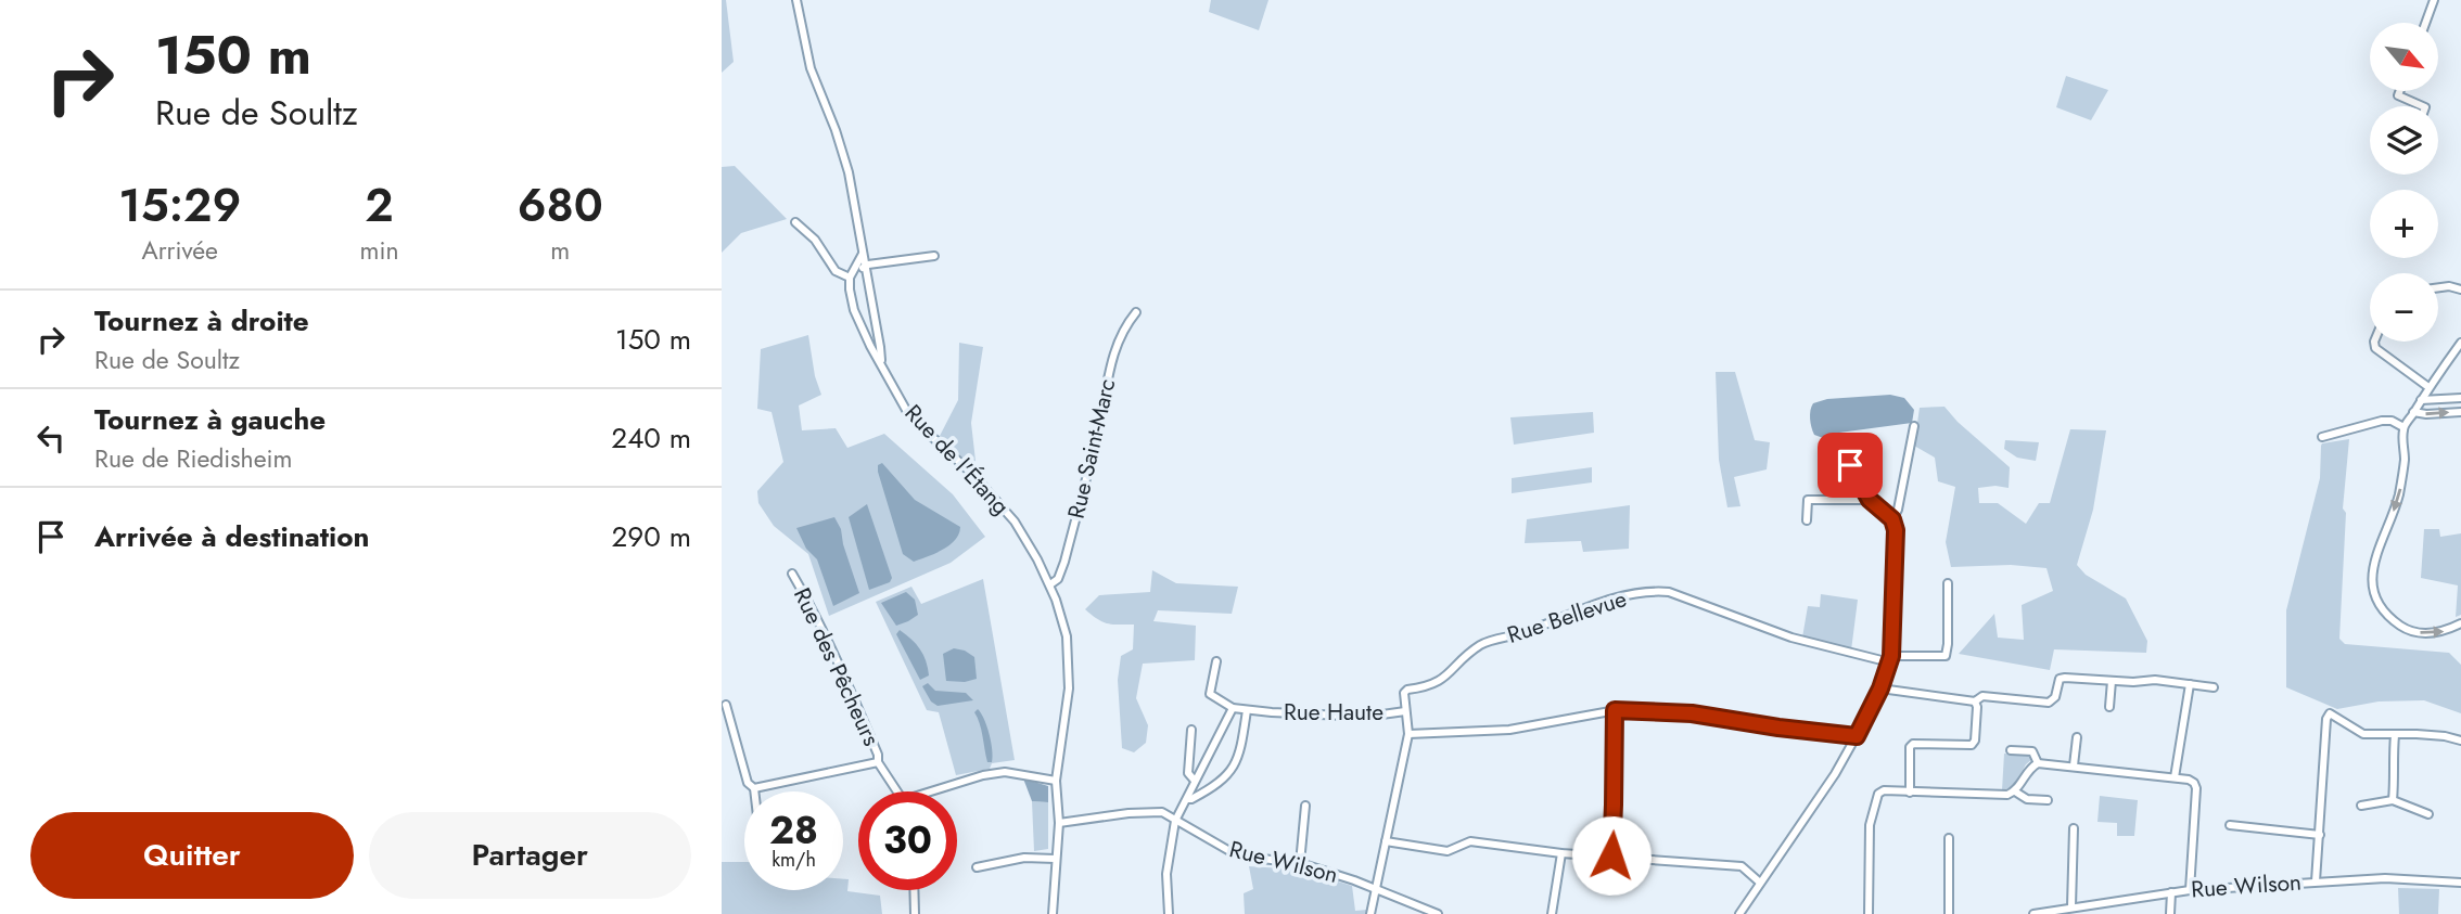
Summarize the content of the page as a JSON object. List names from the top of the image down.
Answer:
{
  "streets": {
    "street": [
      "Rue Saint-Marc",
      "Rue de l'Étang",
      "Rue Bellevue",
      "Rue des Pêcheurs",
      "Rue Haute",
      "Rue Wilson"
    ]
  },
  "crossings": [
    ["Rue Saint-Marc", "Rue de l'Étang"],
    ["Rue de l'Étang", "Rue Wilson"],
    ["Rue Bellevue", "Rue Haute"],
    ["Rue Haute", "Rue Wilson"]
  ],
  "north": "bottom right",
  "page": {
    "turn": ["150 m", "Rue de Soultz"],
    "map_buttons": ["+", "−"],
    "eta": [
      "15:29",
      "Arrivée",
      "2",
      "min",
      "680",
      "m"
    ],
    "list": [
      {
        "name": "Tournez à droite",
        "note": "Rue de Soultz",
        "value": "150 m"
      },
      {
        "name": "Tournez à gauche",
        "note": "Rue de Riedisheim",
        "value": "240 m"
      },
      {
        "name": "Arrivée à destination",
        "value": "290 m"
      }
    ],
    "speed": "28 km/h",
    "limit": "30",
    "buttons": ["Quitter", "Partager"]
  }
}
